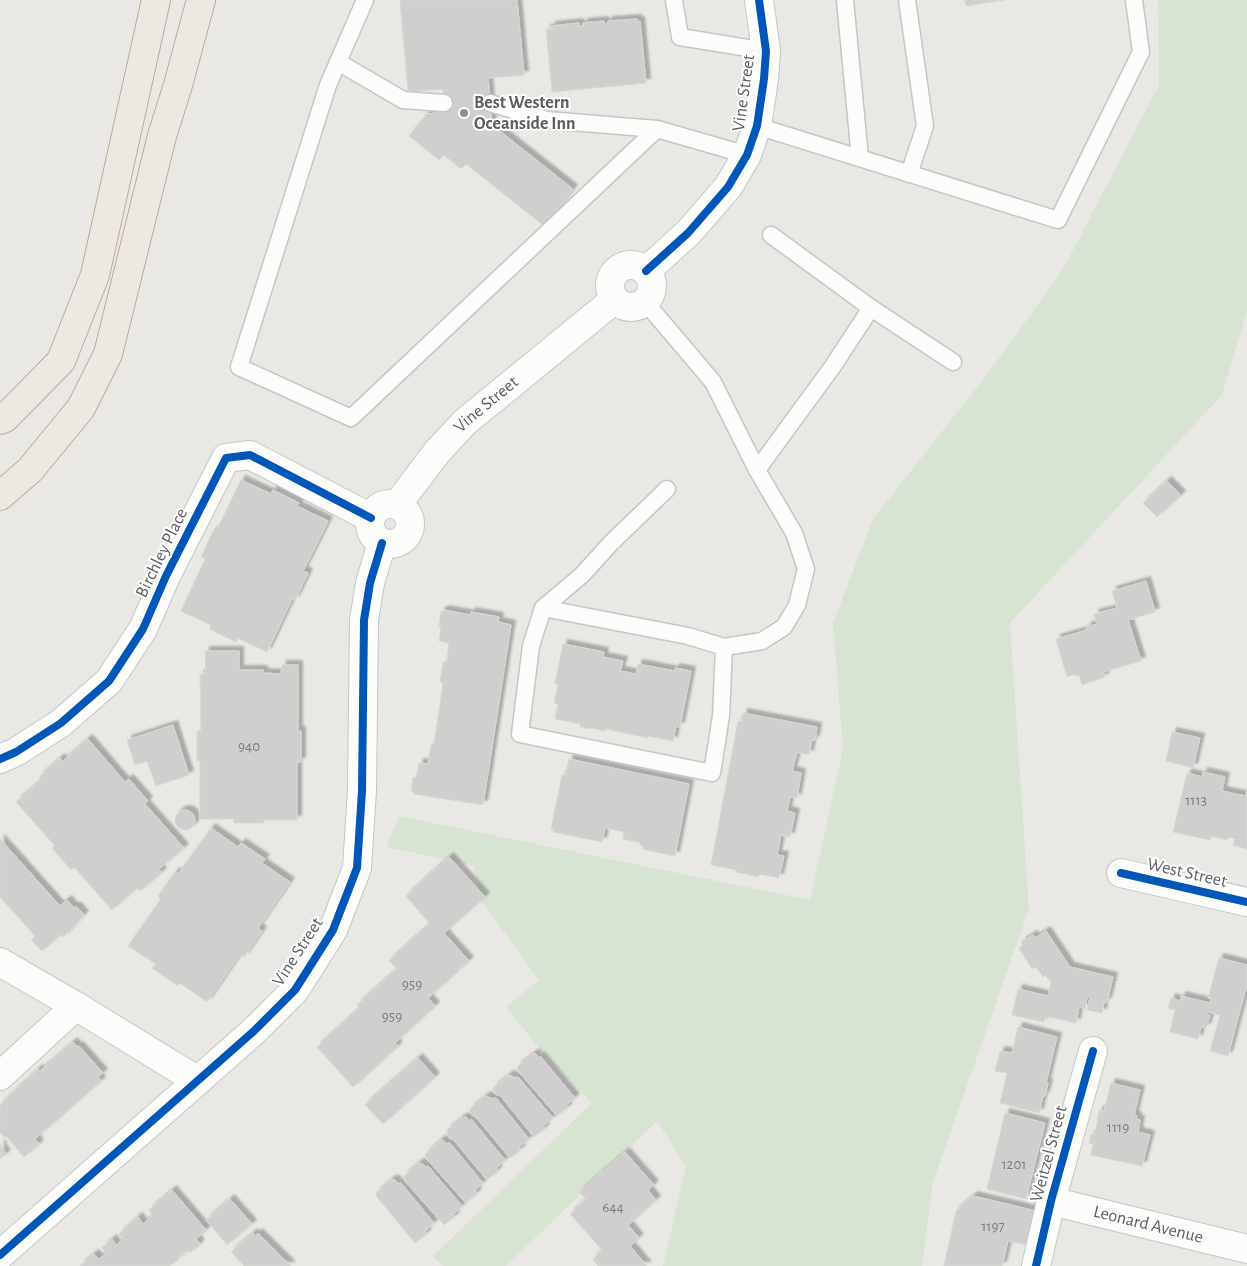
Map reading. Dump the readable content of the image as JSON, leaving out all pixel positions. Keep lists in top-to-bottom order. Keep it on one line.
{"streets":{"street":["Vine Street","Birchley Place","West Street","Weitzel Street","Leonard Avenue"]},"crossings":[["Vine Street","Birchley Place"],["Weitzel Street","Leonard Avenue"]],"places":["Best Western Oceanside Inn"],"house_numbers":["940","1113","959","959","1119","1201","644","1197"]}
